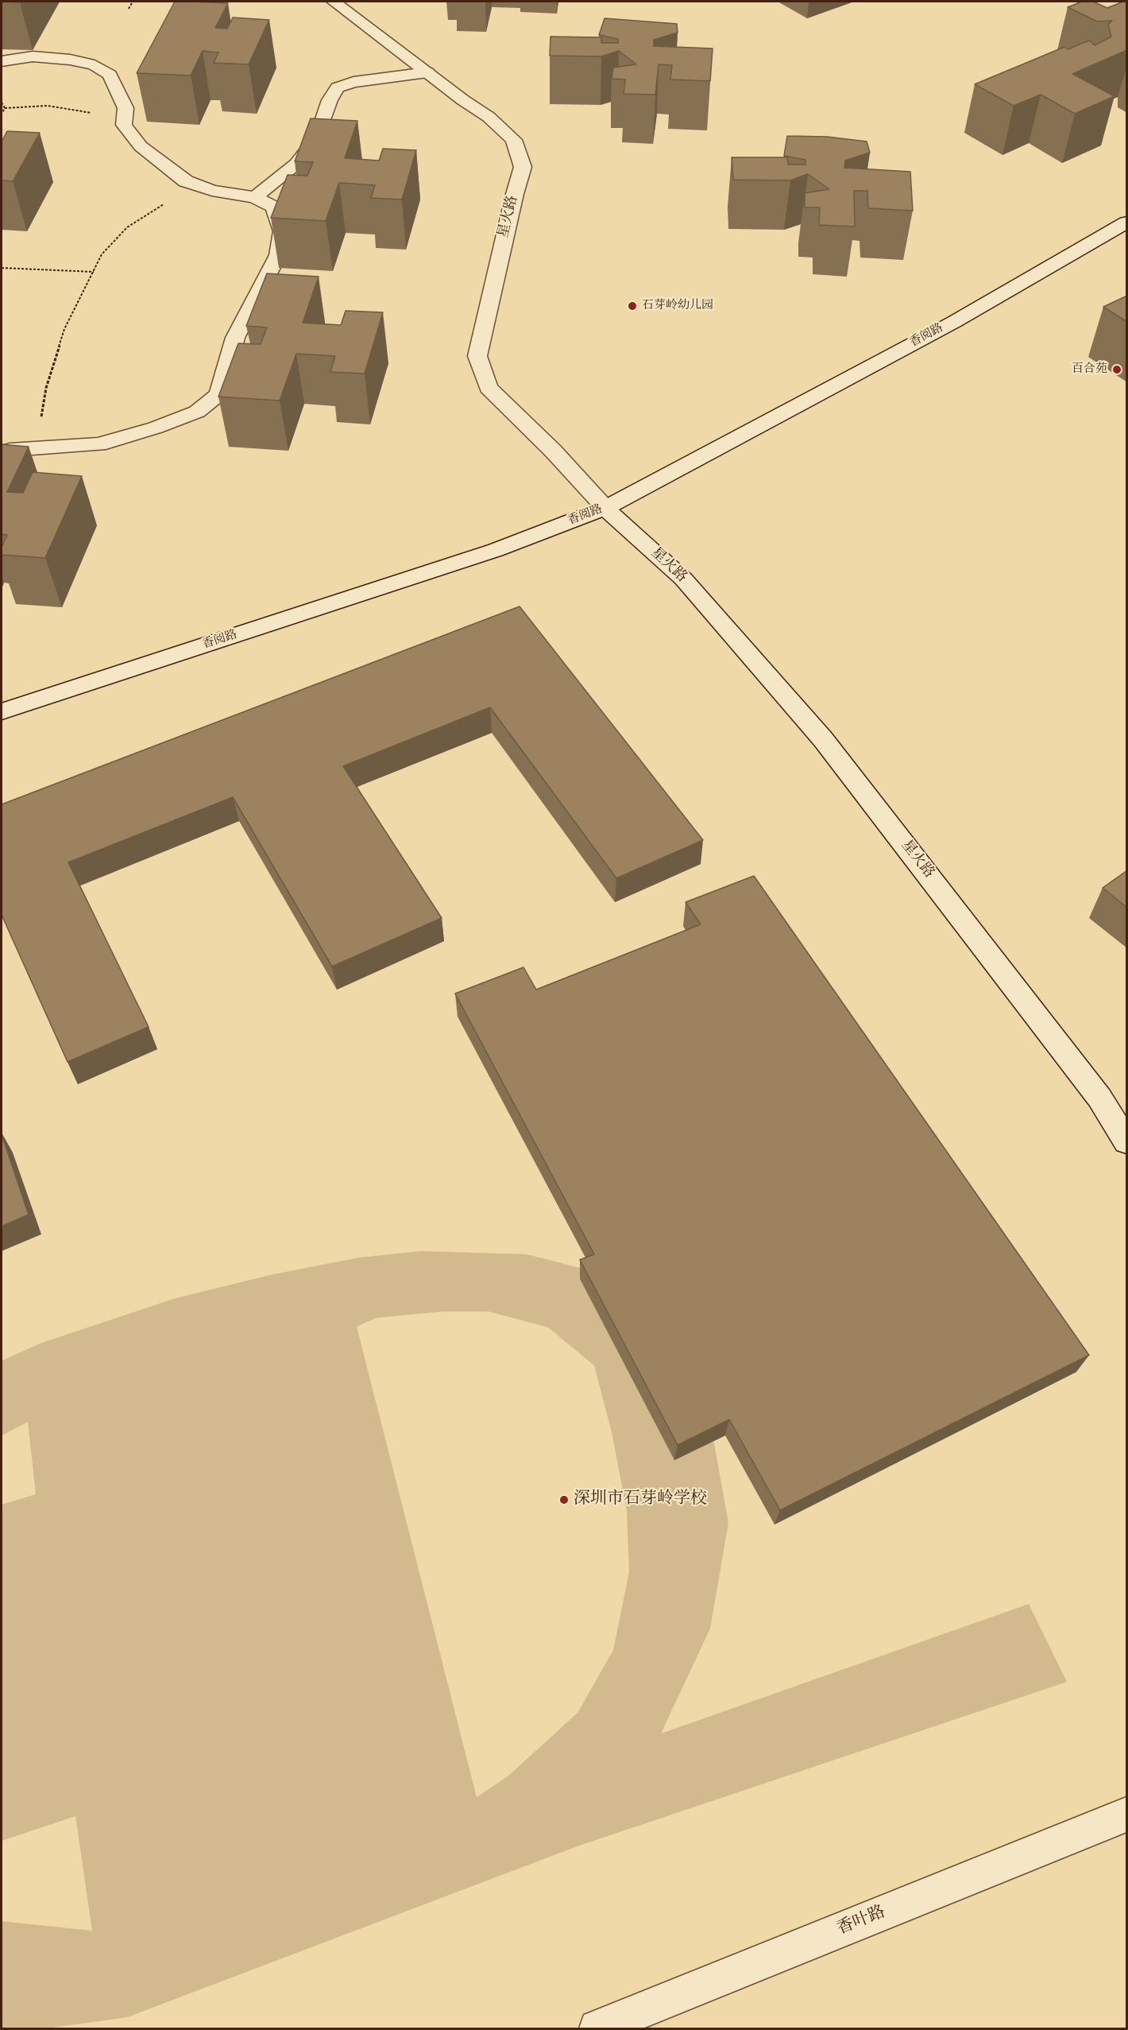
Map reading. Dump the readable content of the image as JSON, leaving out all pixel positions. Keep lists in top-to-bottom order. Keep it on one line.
{"streets":{"street":["星火路","香阅路","香叶路"]},"crossings":[["星火路","香阅路"]],"places":["石芽岭幼儿园","百合苑","深圳市石芽岭学校"]}
